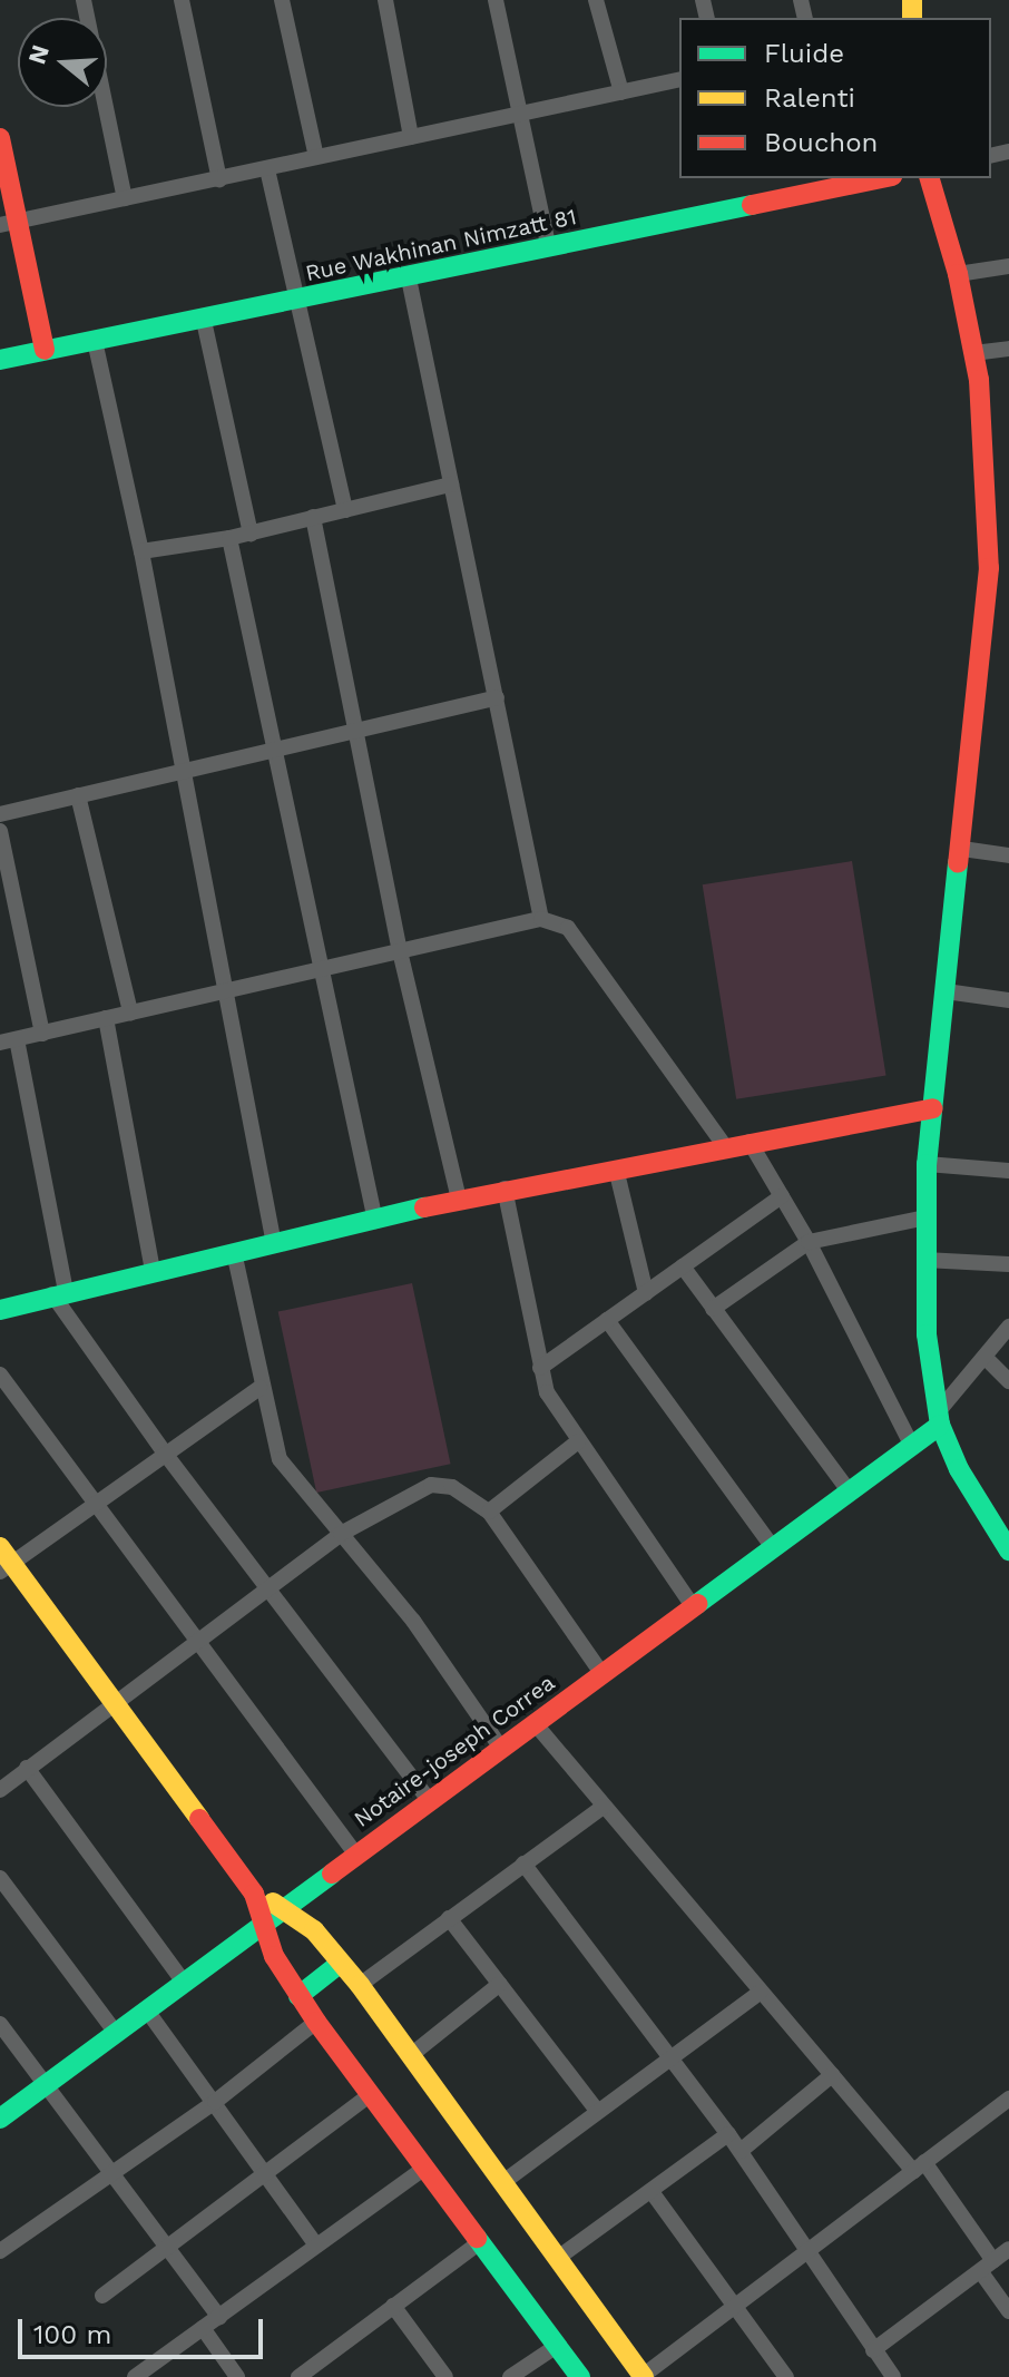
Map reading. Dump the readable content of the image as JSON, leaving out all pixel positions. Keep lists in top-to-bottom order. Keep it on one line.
{"streets":{"street":["Rue Wakhinan Nimzatt 81","Notaire-joseph Correa"]},"legend":["Fluide","Ralenti","Bouchon"],"scale_bar":"100 m","north":"left"}
